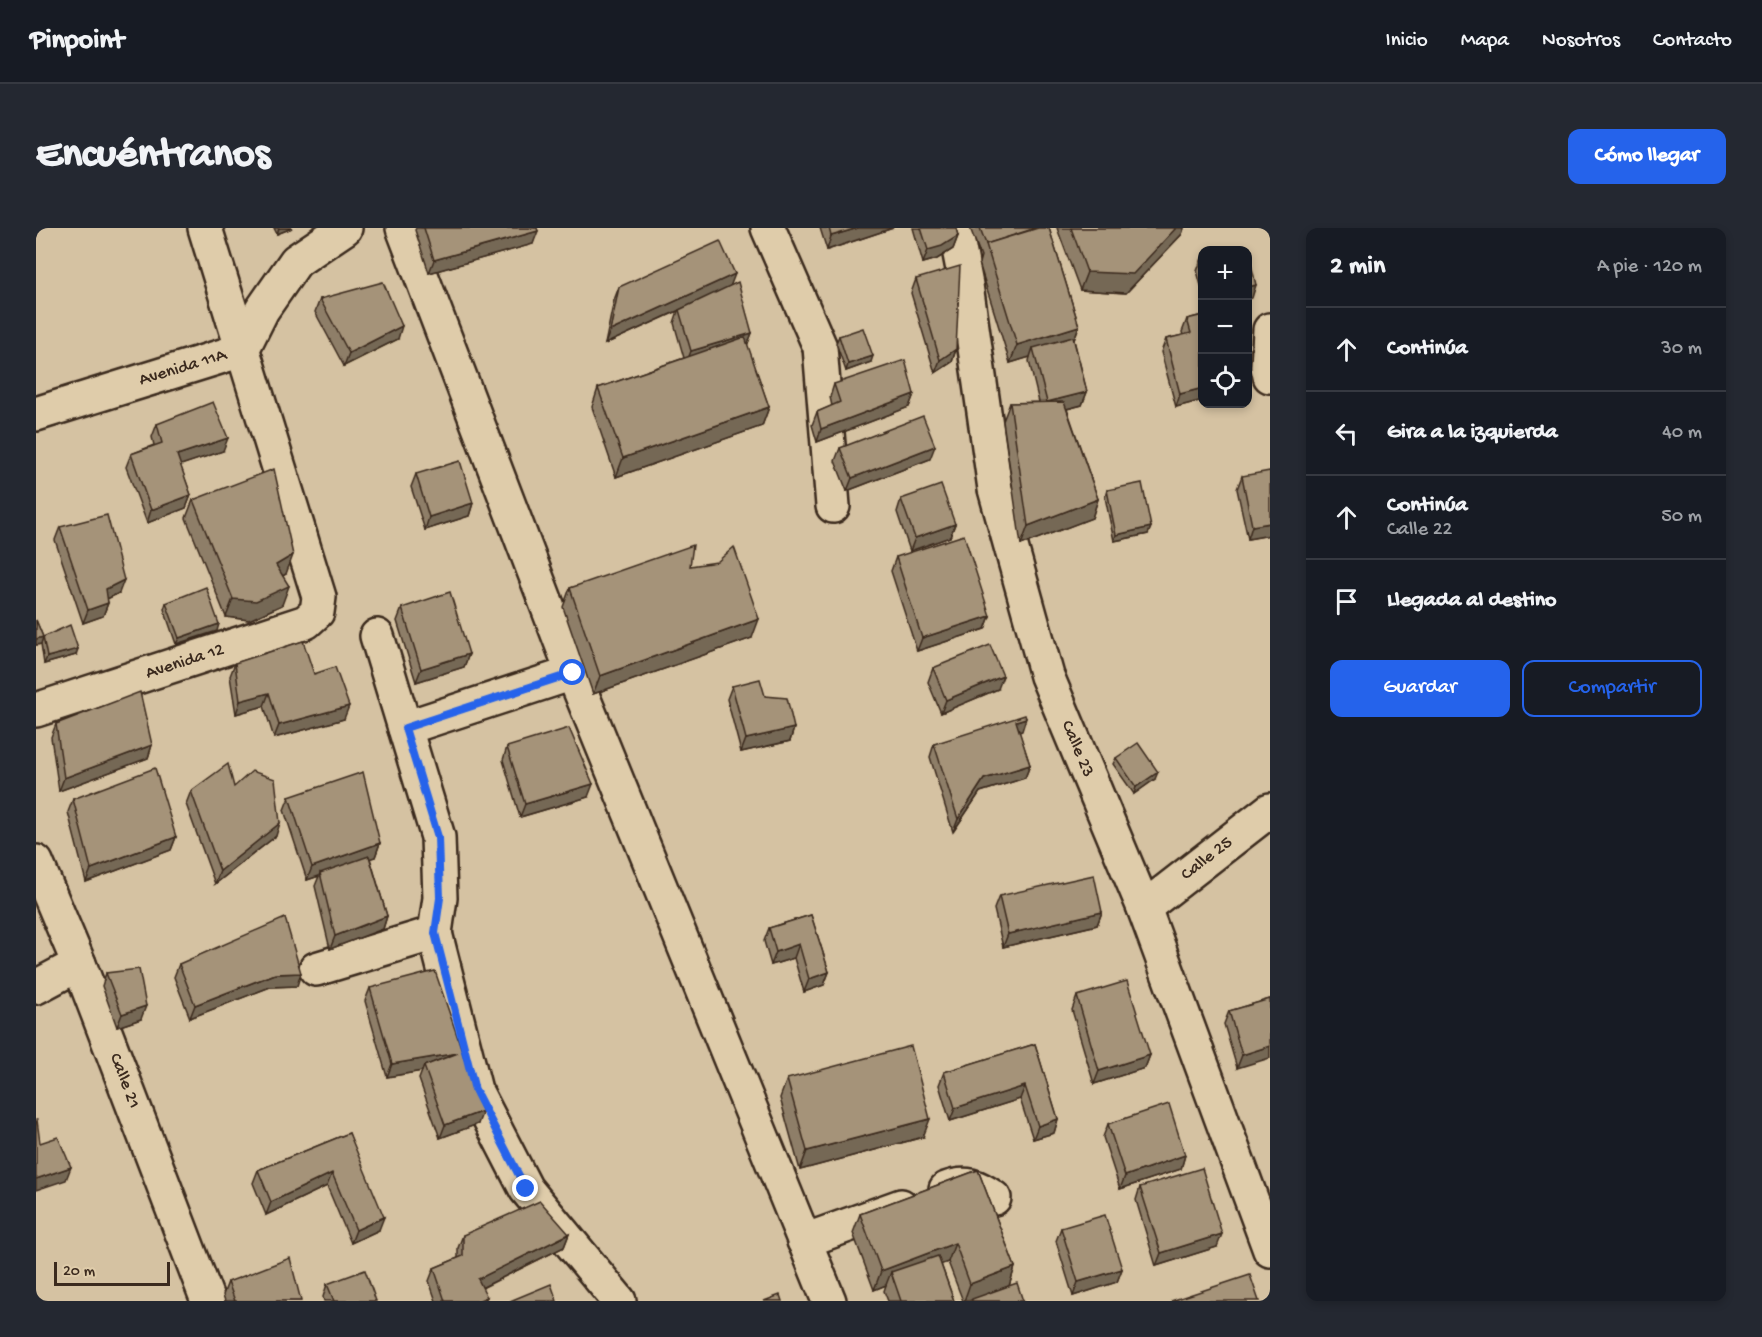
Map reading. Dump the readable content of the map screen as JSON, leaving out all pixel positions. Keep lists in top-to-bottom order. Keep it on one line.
{"streets":{"street":["Avenida 11A","Avenida 12","Calle 23","Calle 25","Calle 21"]},"crossings":[["Avenida 11A","Avenida 12"],["Calle 23","Calle 25"]],"scale_bar":"20 m","page":{"header":"Pinpoint","nav":["Inicio","Mapa","Nosotros","Contacto"],"buttons":["Cómo llegar",["Guardar","Compartir"]],"title":"Encuéntranos","heading":["2 min","A pie · 120 m"],"map_buttons":["+","−"],"list":[["Continúa","30 m"],["Gira a la izquierda","40 m"],["Continúa","Calle 22","50 m"],"Llegada al destino"],"scale":"20 m"}}
